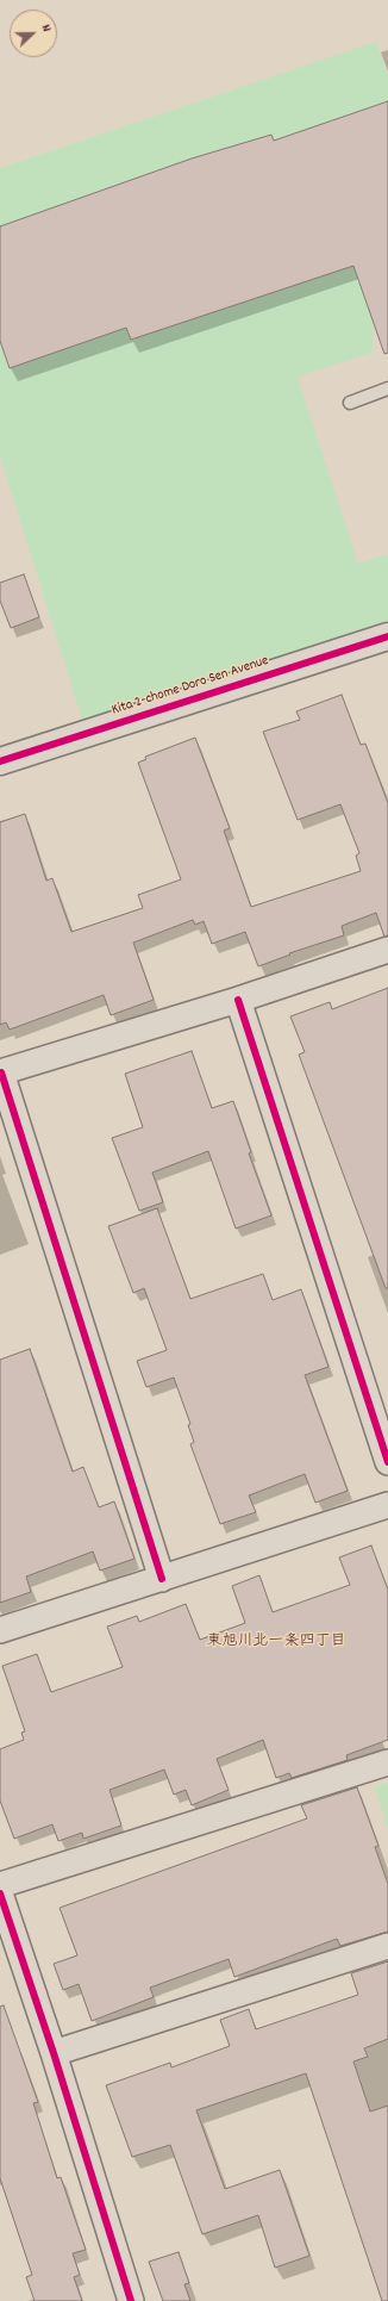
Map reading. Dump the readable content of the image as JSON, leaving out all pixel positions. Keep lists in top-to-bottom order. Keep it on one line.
{"streets":{"street":["Kita 2-chome Doro Sen Avenue"]},"districts":["東旭川北一条四丁目"],"north":"right"}
